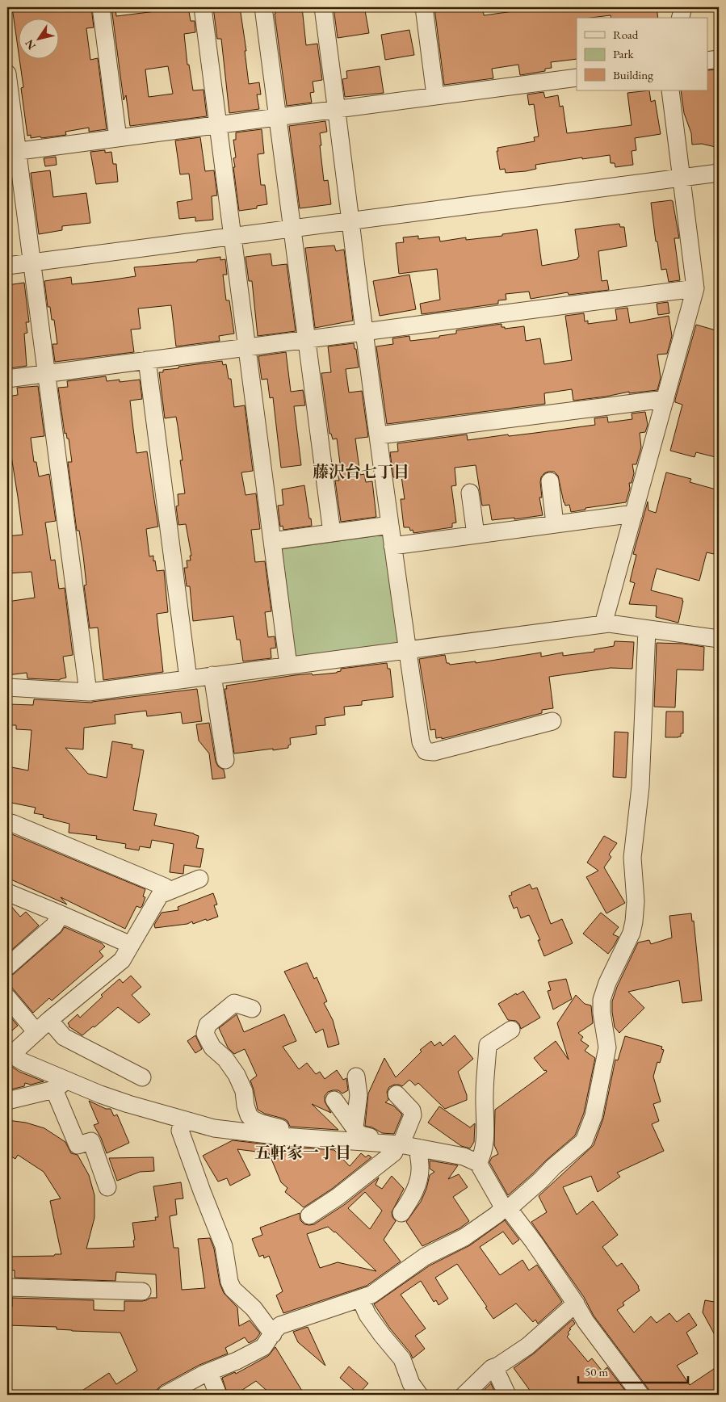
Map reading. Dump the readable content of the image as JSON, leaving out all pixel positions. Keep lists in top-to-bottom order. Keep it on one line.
{"districts":["藤沢台七丁目","五軒家一丁目"],"legend":["Road","Park","Building"],"scale_bar":"50 m","north":"bottom left"}
